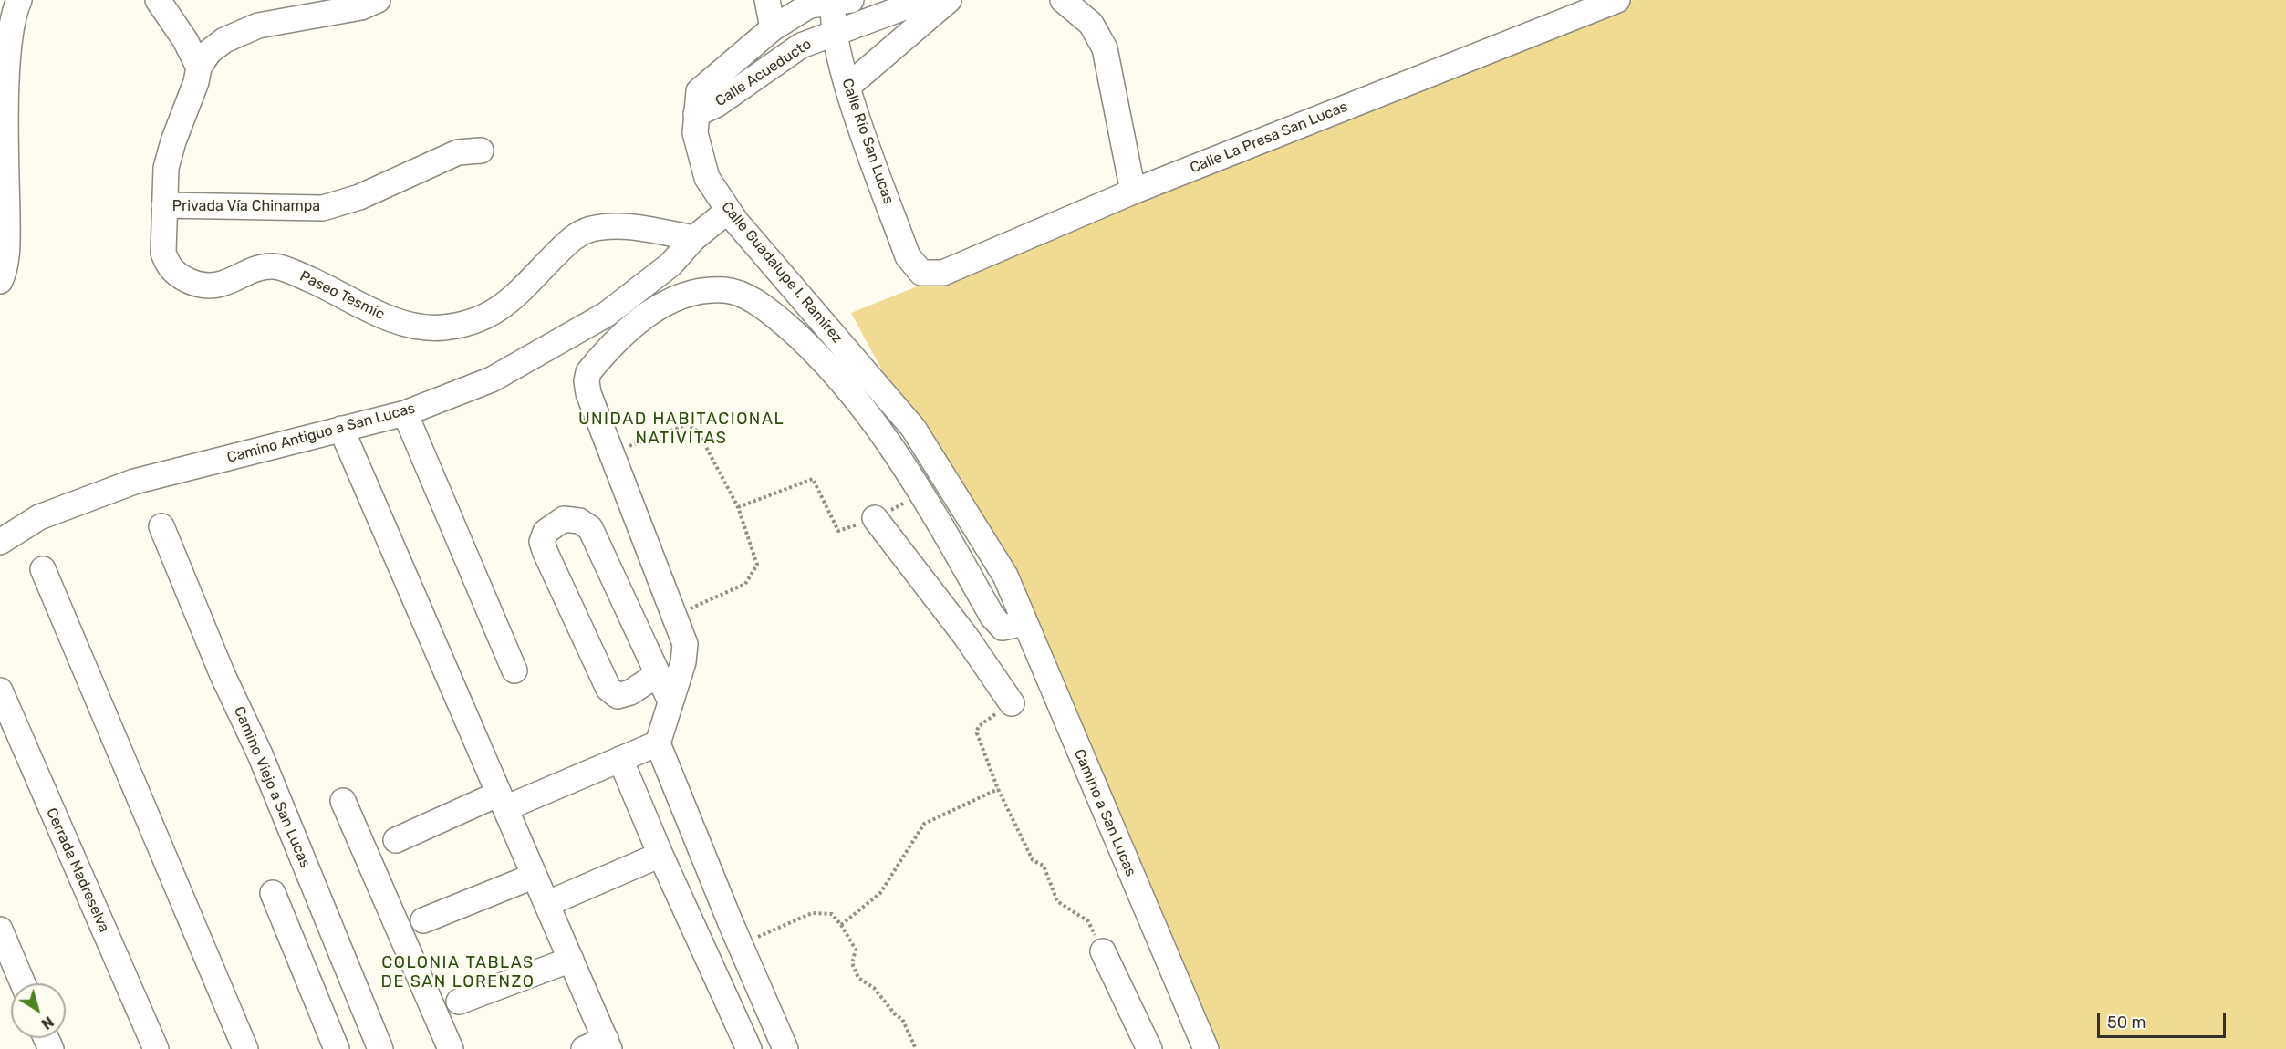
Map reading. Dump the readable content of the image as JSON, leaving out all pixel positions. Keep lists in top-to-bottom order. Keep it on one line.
{"streets":{"street":["Calle Acueducto","Calle La Presa San Lucas","Calle Río San Lucas","Privada Vía Chinampa","Calle Guadalupe I. Ramírez","Paseo Tesmic","Camino Antiguo a San Lucas","Camino Viejo a San Lucas","Camino a San Lucas","Cerrada Madreselva"]},"crossings":[["Calle Acueducto","Calle Río San Lucas"],["Calle Acueducto","Calle Guadalupe I. Ramírez"],["Calle La Presa San Lucas","Calle Río San Lucas"],["Calle Río San Lucas","Calle Guadalupe I. Ramírez"],["Privada Vía Chinampa","Paseo Tesmic"],["Calle Guadalupe I. Ramírez","Camino Antiguo a San Lucas"],["Calle Guadalupe I. Ramírez","Camino a San Lucas"],["Paseo Tesmic","Camino Antiguo a San Lucas"]],"districts":["UNIDAD HABITACIONAL NATIVITAS","COLONIA TABLAS DE SAN LORENZO"],"scale_bar":"50 m","north":"bottom right"}
